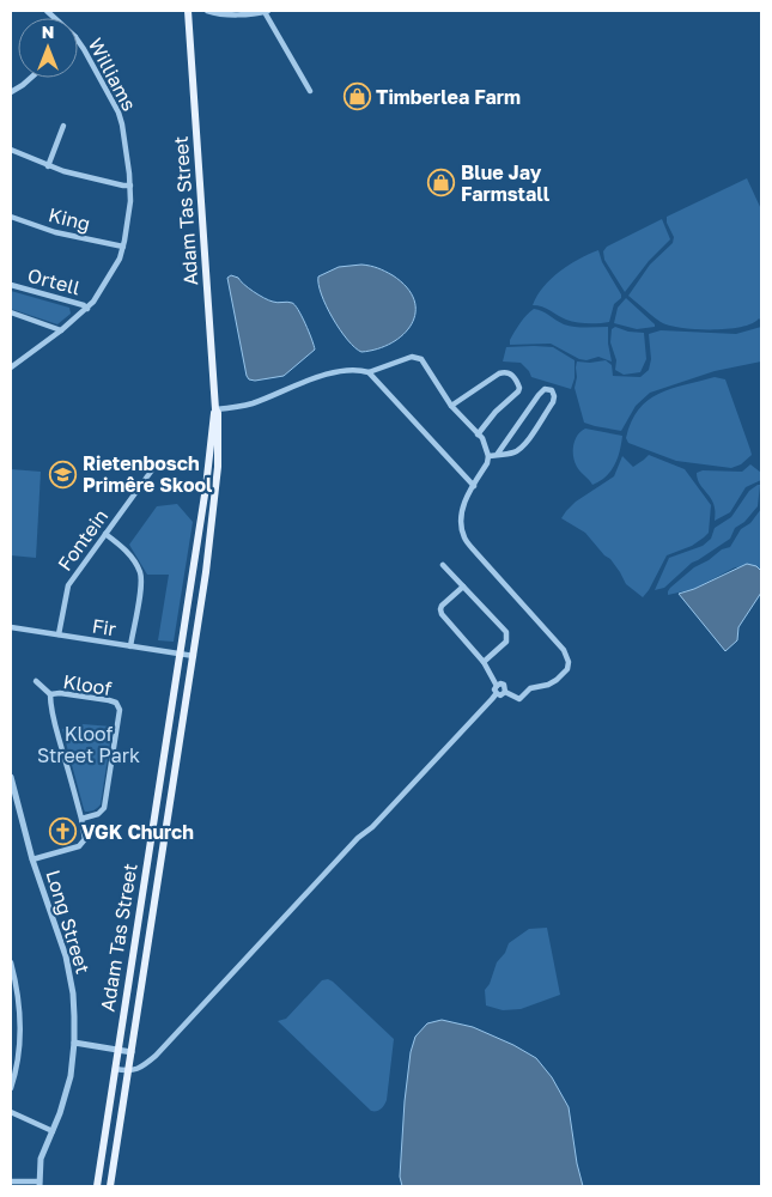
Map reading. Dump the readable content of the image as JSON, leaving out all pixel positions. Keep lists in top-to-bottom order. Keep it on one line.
{"streets":{"main road":["Adam Tas Street"],"street":["Williams","King","Ortell","Fontein","Fir","Kloof","Long Street"]},"crossings":[["Williams","King"],["Williams","Ortell"],["Adam Tas Street","Fir"],["Fontein","Fir"],["Kloof","Long Street"]],"parks":["Kloof Street Park"],"places":{"shop":["Timberlea Farm","Blue Jay Farmstall"],"school or university":["Rietenbosch Primêre Skool"],"church":["VGK Church"]},"north":"top"}
